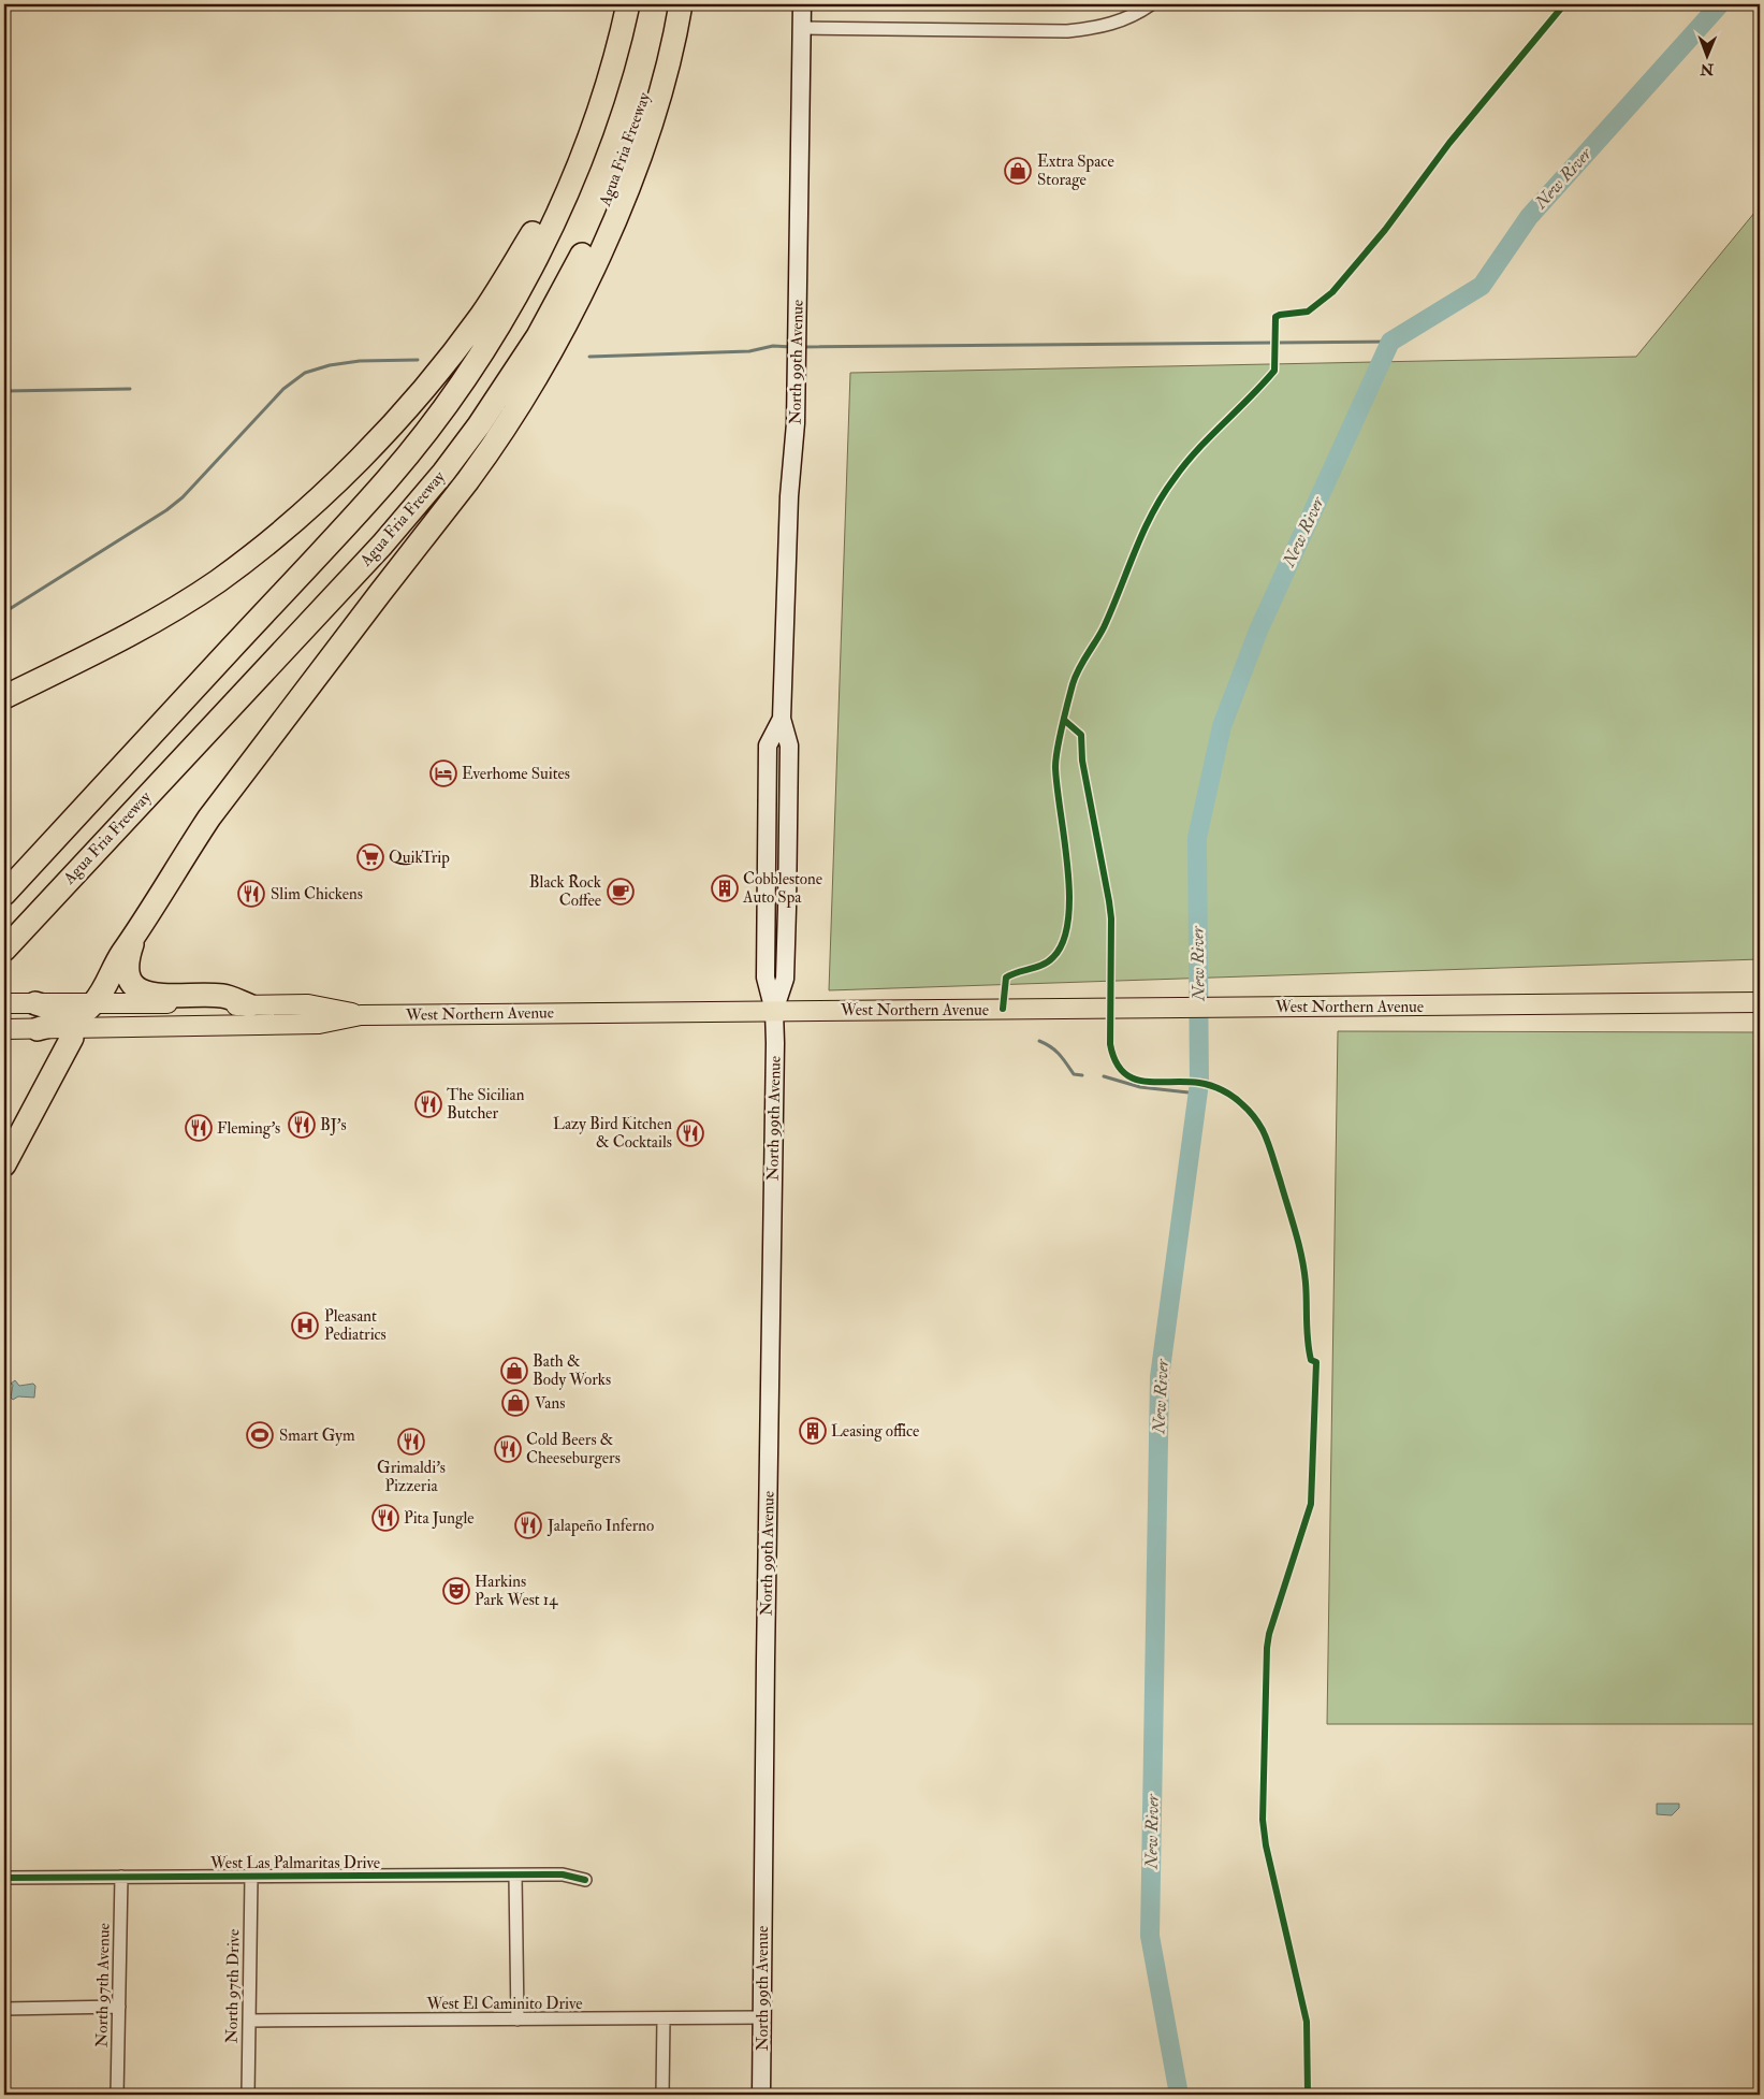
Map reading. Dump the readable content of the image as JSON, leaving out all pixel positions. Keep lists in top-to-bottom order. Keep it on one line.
{"streets":{"highway":["Agua Fria Freeway"],"main road":["North 99th Avenue","West Northern Avenue"],"street":["West Las Palmaritas Drive","North 97th Avenue","North 97th Drive","West El Caminito Drive"]},"crossings":[["North 99th Avenue","West Northern Avenue"],["North 99th Avenue","West El Caminito Drive"],["West Las Palmaritas Drive","North 97th Avenue"],["West Las Palmaritas Drive","North 97th Drive"],["North 97th Drive","West El Caminito Drive"]],"water":["New River"],"places":{"shop":["Extra Space Storage","Bath & Body Works","Vans"],"hotel":["Everhome Suites"],"supermarket":["QuikTrip"],"building":["Cobblestone Auto Spa","Leasing office"],"cafe":["Black Rock Coffee"],"restaurant":["Slim Chickens","The Sicilian Butcher","BJ's","Fleming's","Lazy Bird Kitchen & Cocktails","Grimaldi's Pizzeria","Cold Beers & Cheeseburgers","Pita Jungle","Jalapeño Inferno"],"hospital":["Pleasant Pediatrics"],"sports":["Smart Gym"],"theatre":["Harkins Park West 14"]},"north":"bottom"}
